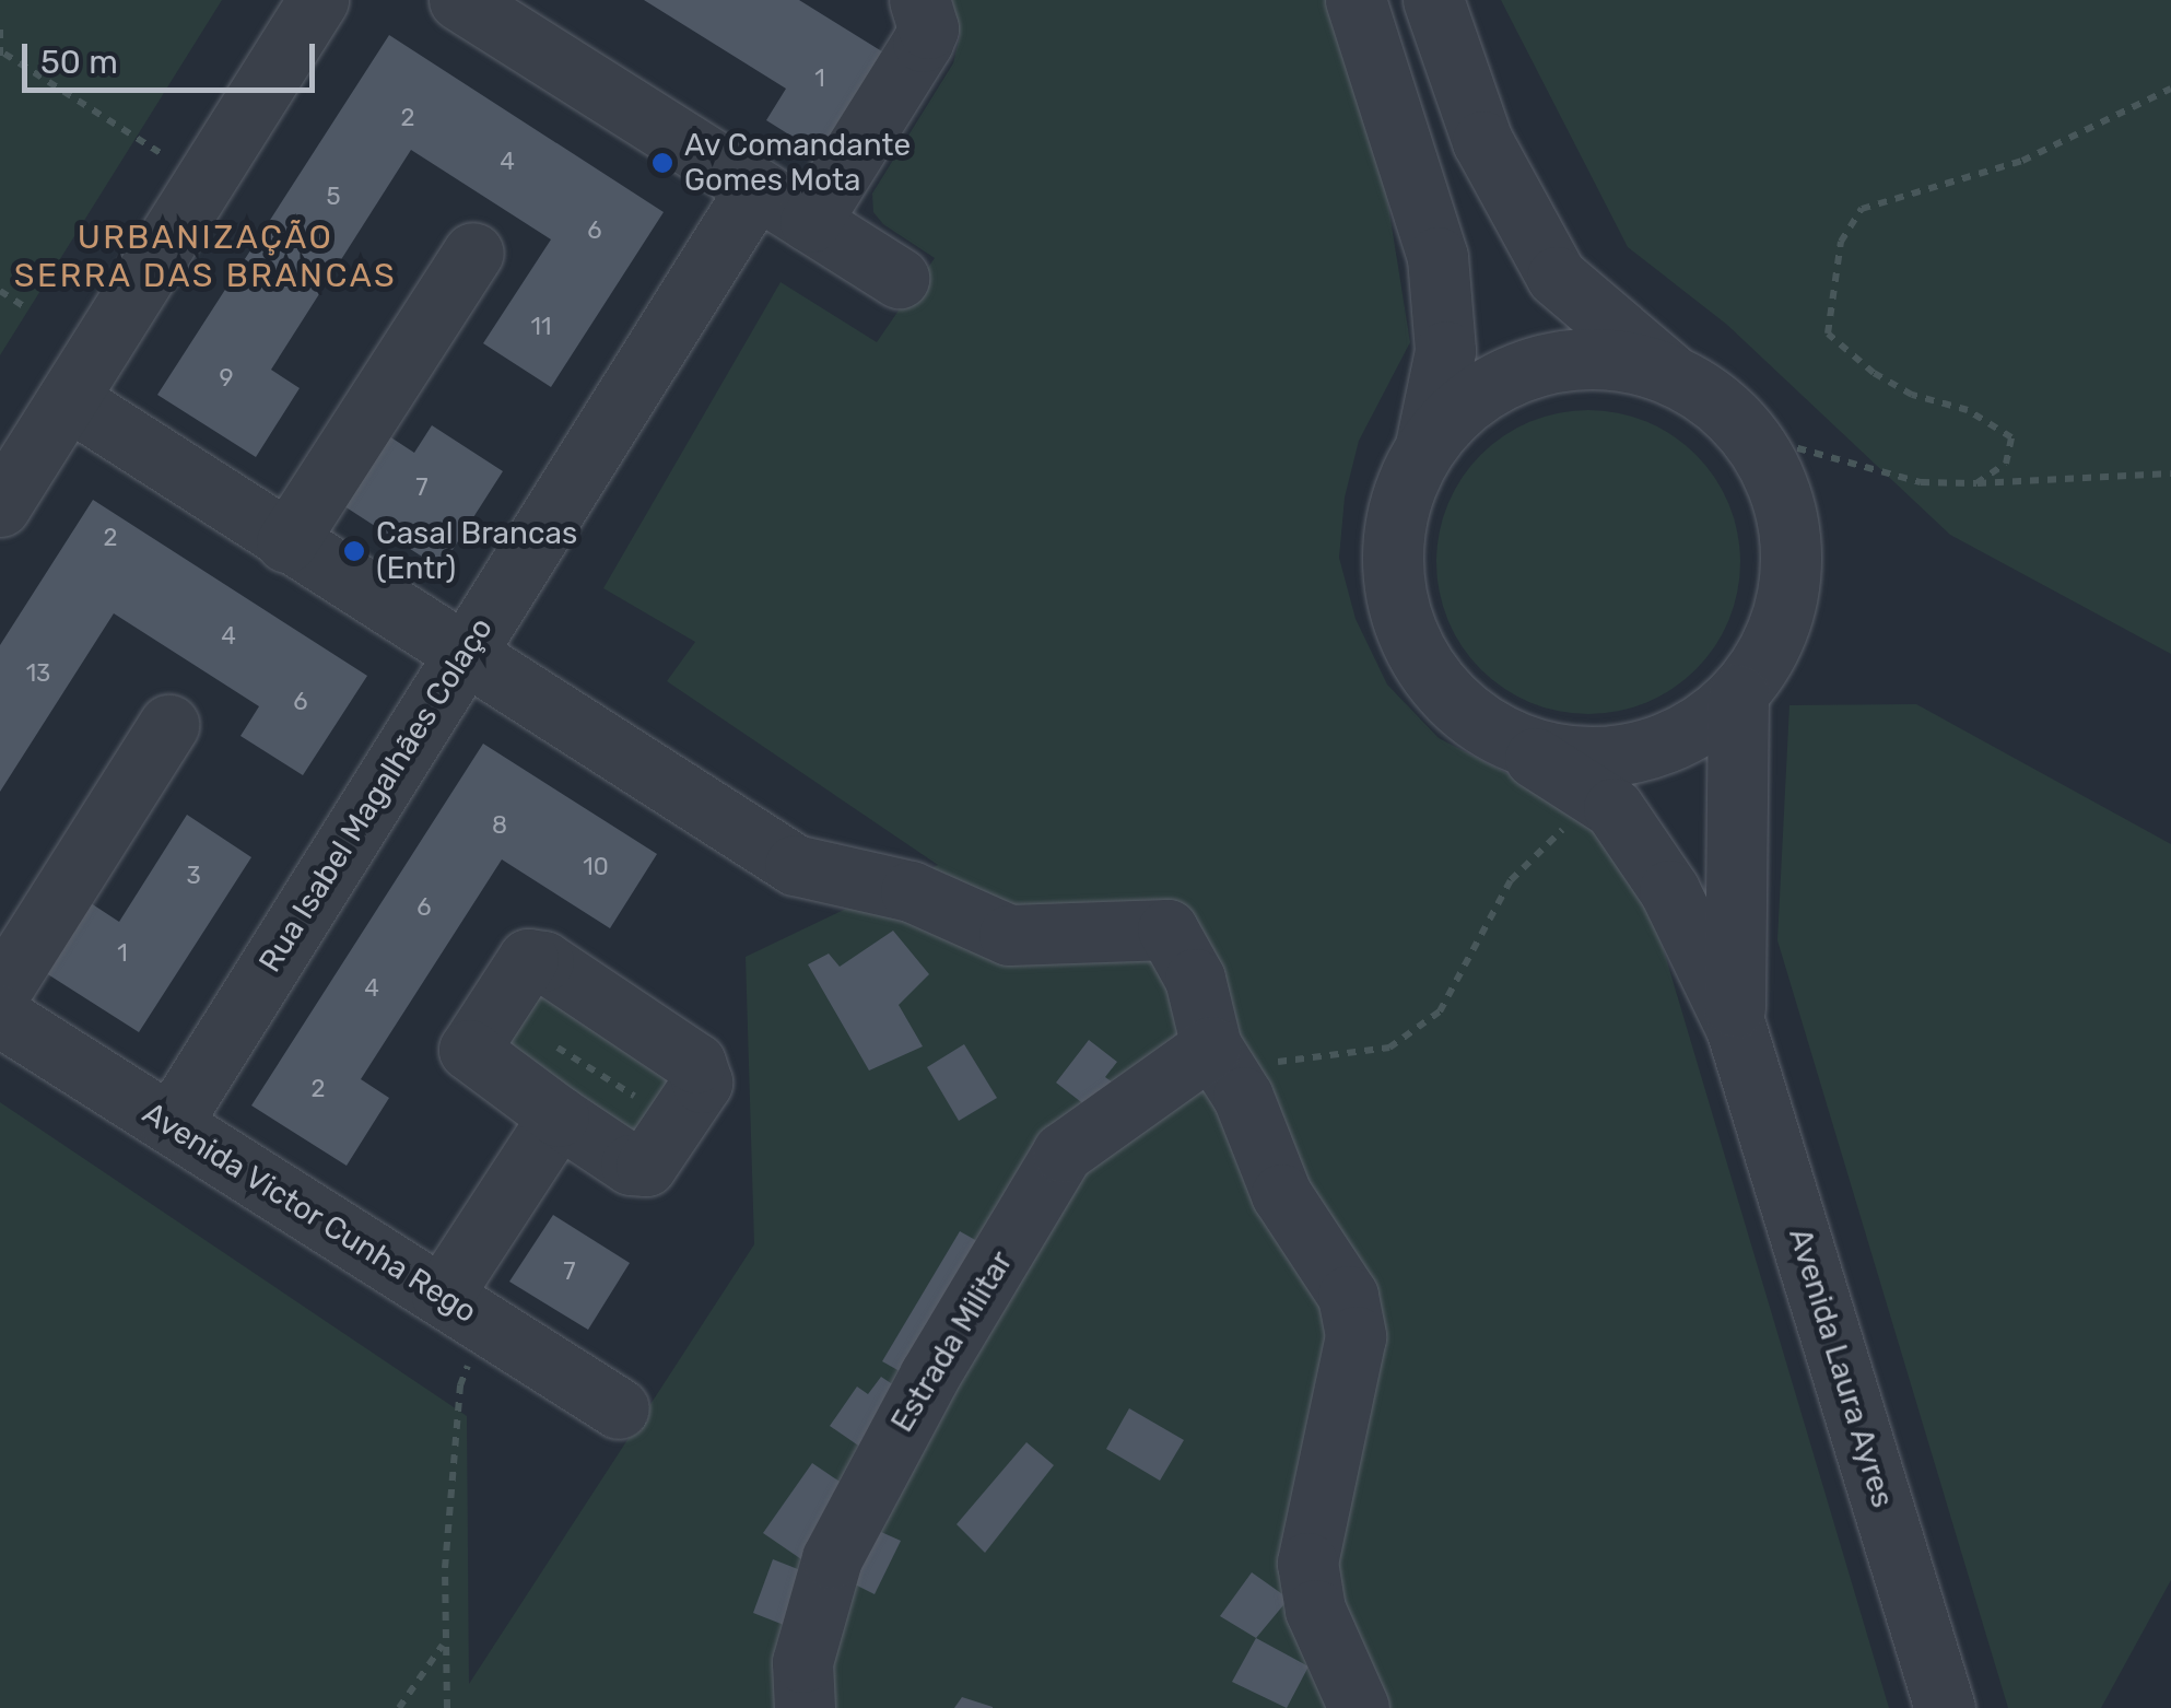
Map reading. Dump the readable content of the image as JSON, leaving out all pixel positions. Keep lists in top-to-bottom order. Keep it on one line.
{"streets":{"street":["Rua Isabel Magalhães Colaço","Avenida Victor Cunha Rego","Estrada Militar","Avenida Laura Ayres"]},"crossings":[["Rua Isabel Magalhães Colaço","Avenida Victor Cunha Rego"]],"districts":["URBANIZAÇÃO SERRA DAS BRANCAS"],"places":["Av Comandante Gomes Mota","Casal Brancas (Entr)"],"house_numbers":["1","2","4","5","6","11","9","7","2","4","13","6","8","10","3","6","1","4","2","7"],"scale_bar":"50 m"}
